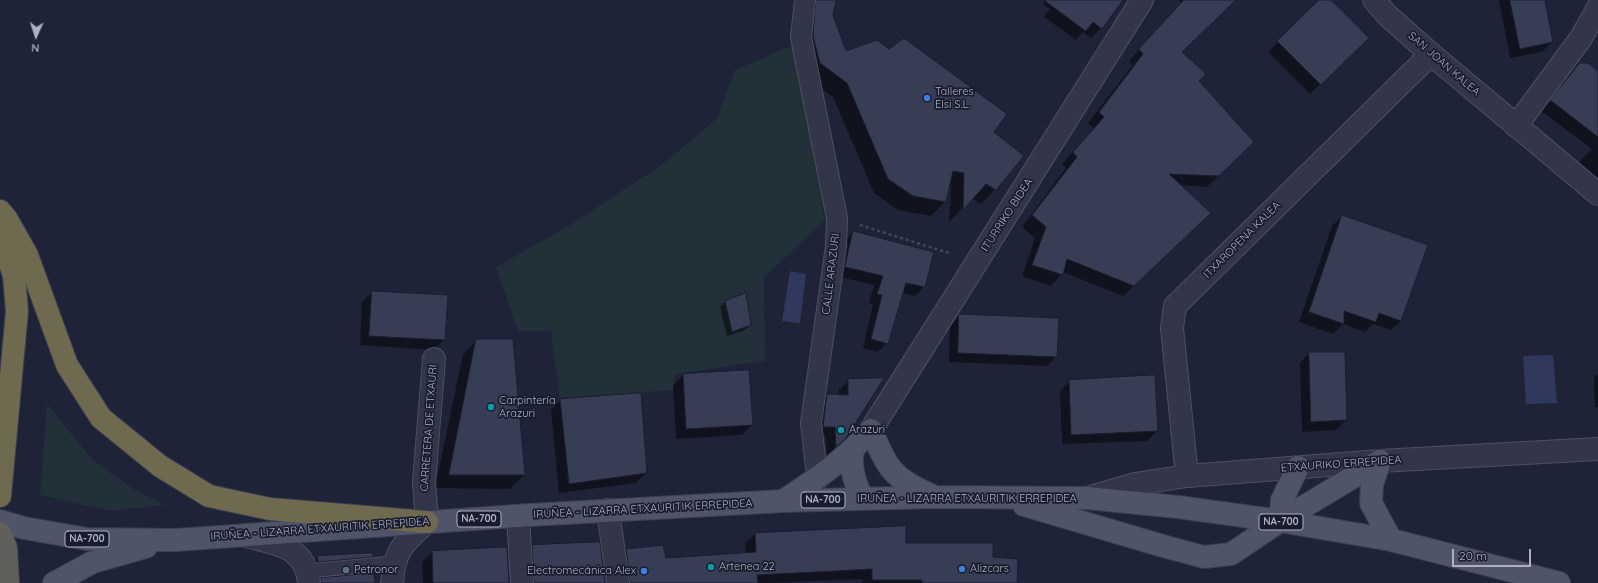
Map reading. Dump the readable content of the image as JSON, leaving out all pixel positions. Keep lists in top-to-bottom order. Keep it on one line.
{"streets":{"main road":["IRUÑEA - LIZARRA ETXAURITIK ERREPIDEA","NA-700"],"street":["SAN JOAN KALEA","ITURRIKO BIDEA","ITXAROPENA KALEA","CALLE ARAZURI","CARRETERA DE ETXAURI","ETXAURIKO ERREPIDEA"]},"crossings":[["SAN JOAN KALEA","ITXAROPENA KALEA"],["ITXAROPENA KALEA","ETXAURIKO ERREPIDEA"],["CARRETERA DE ETXAURI","IRUÑEA - LIZARRA ETXAURITIK ERREPIDEA"],["ETXAURIKO ERREPIDEA","IRUÑEA - LIZARRA ETXAURITIK ERREPIDEA"]],"places":["Talleres Elsi S.L.","Carpintería Arazuri","Arazuri","Artenea 22","Alizcars","Petronor","Electromecánica Alex"],"scale_bar":"20 m","north":"bottom"}
